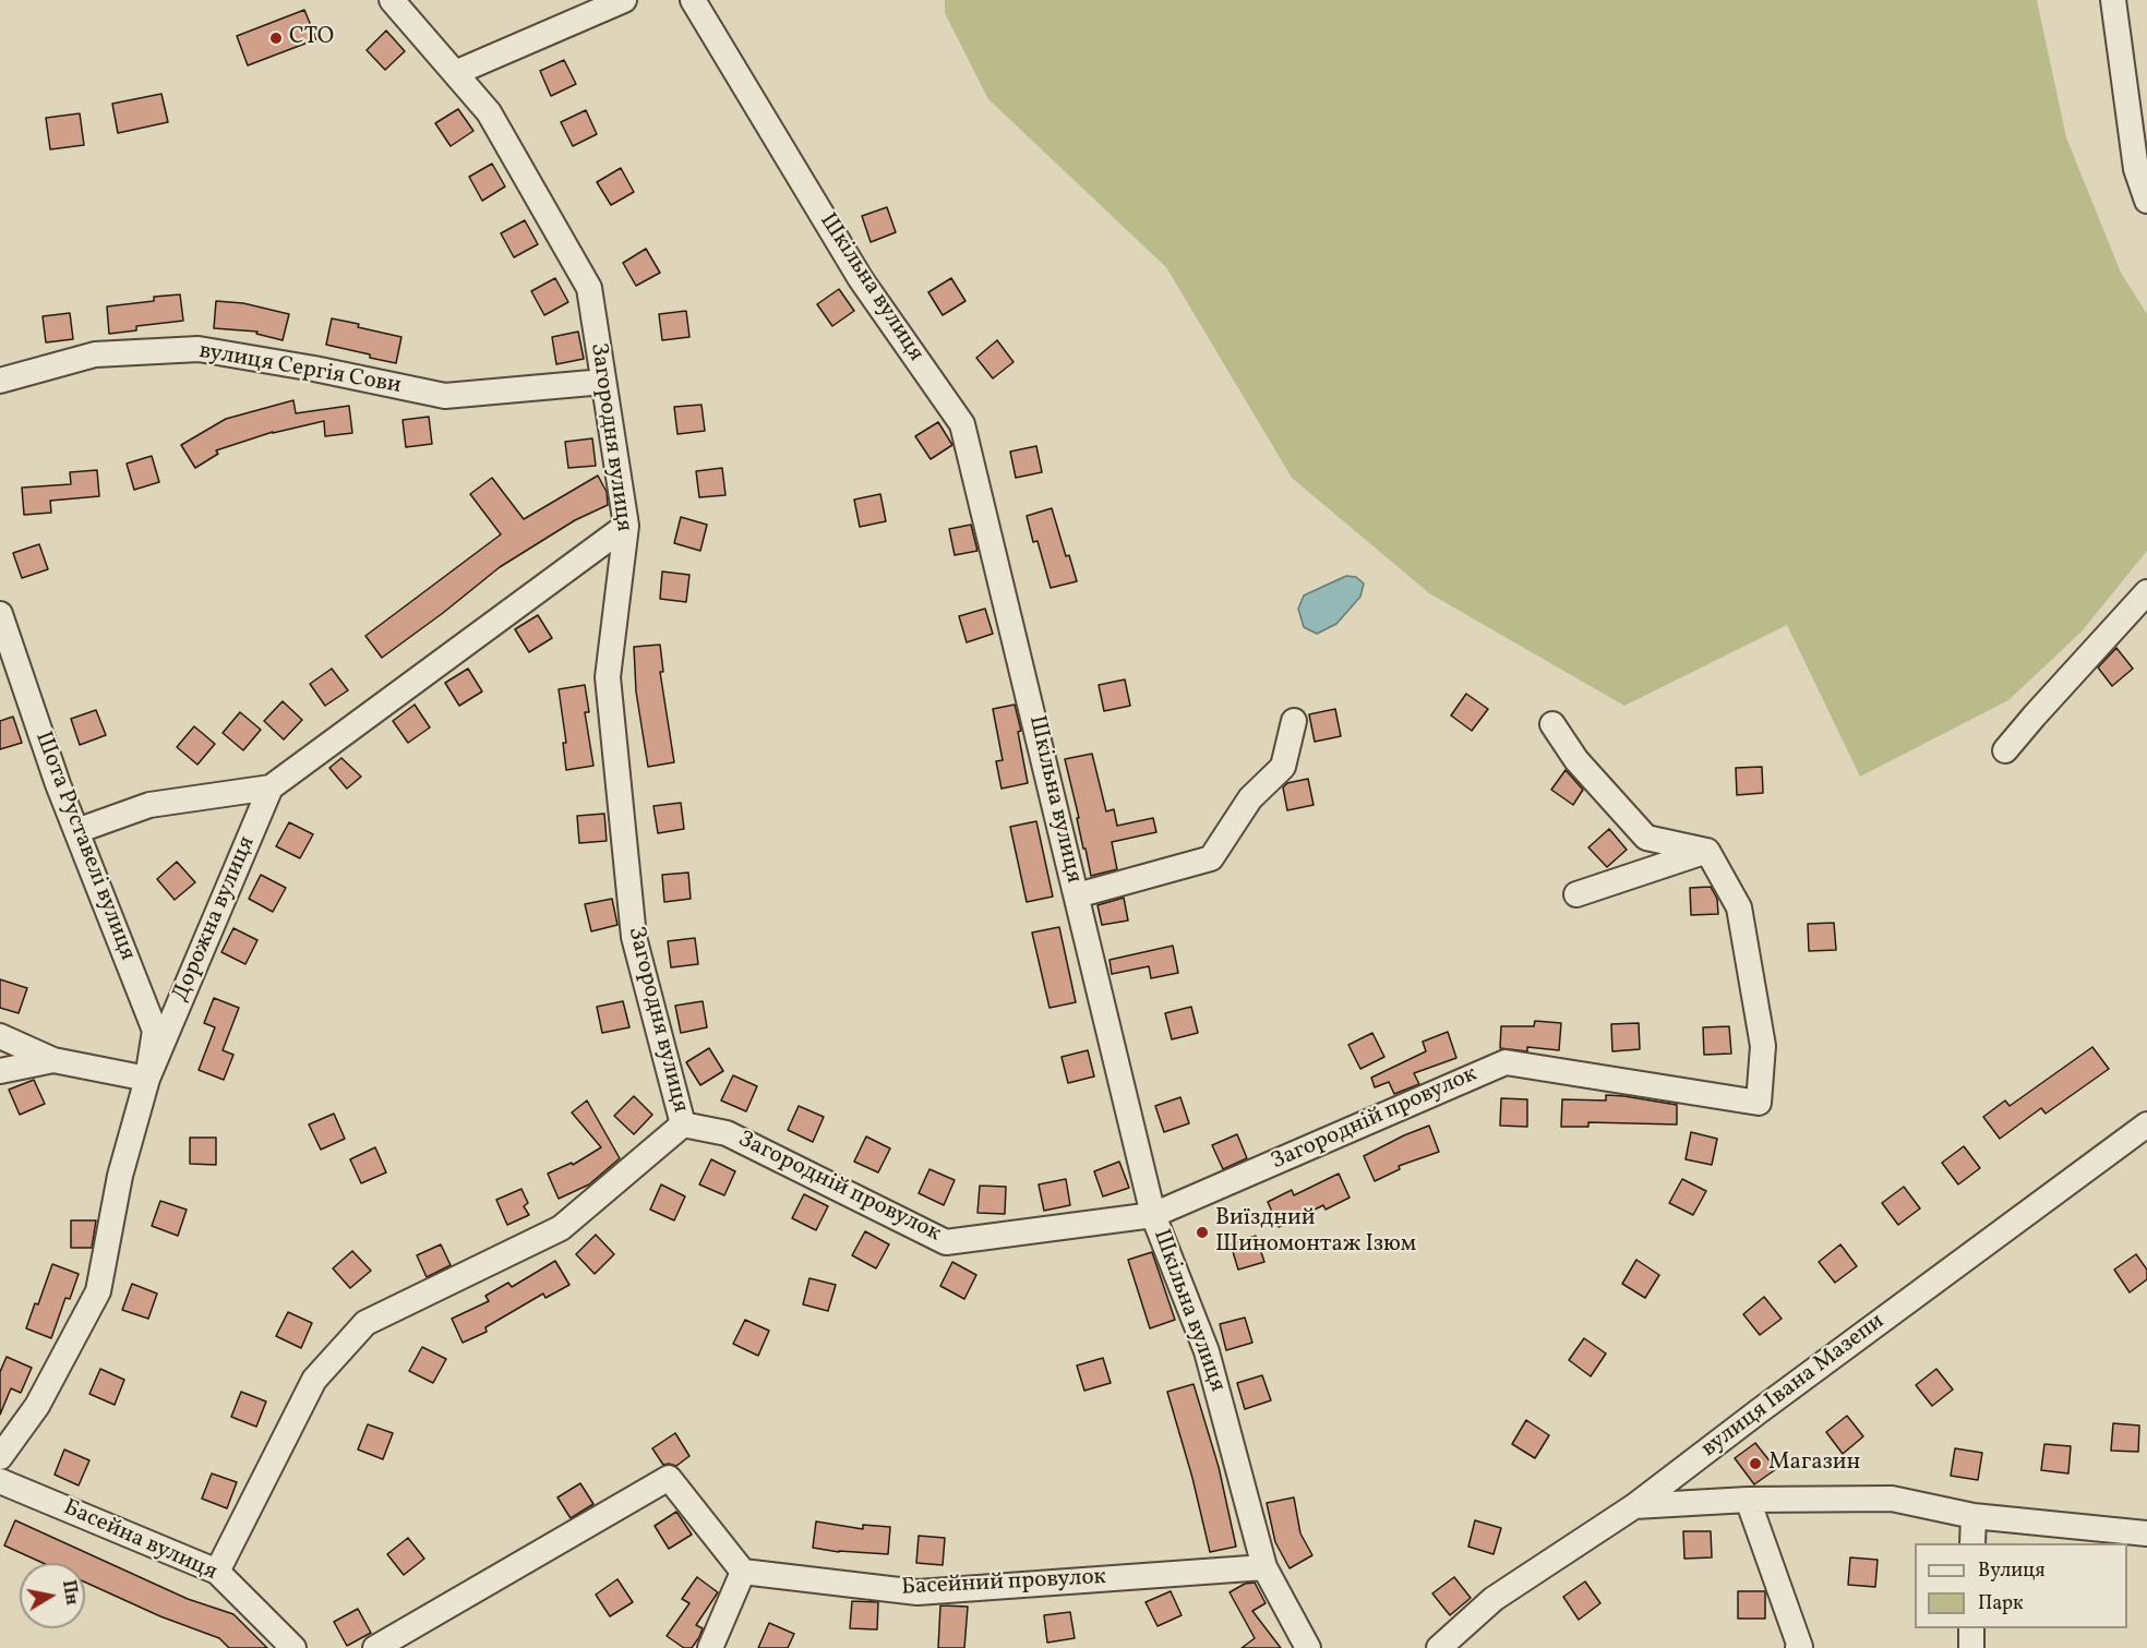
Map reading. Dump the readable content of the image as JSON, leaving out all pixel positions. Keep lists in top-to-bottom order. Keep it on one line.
{"streets":{"street":["Шкільна вулиця","вулиця Сергія Сови","Загородня вулиця","Шота Руставелі вулиця","Дорожна вулиця","Загородній провулок","вулиця Івана Мазепи","Басейна вулиця","Басейний провулок"]},"crossings":[["Шкільна вулиця","Загородній провулок"],["Шкільна вулиця","Басейний провулок"],["вулиця Сергія Сови","Загородня вулиця"],["Загородня вулиця","Загородній провулок"],["Шота Руставелі вулиця","Дорожна вулиця"]],"places":["СТО","Виїздний Шиномонтаж Ізюм","Магазин"],"legend":["Вулиця","Парк"],"north":"right"}
